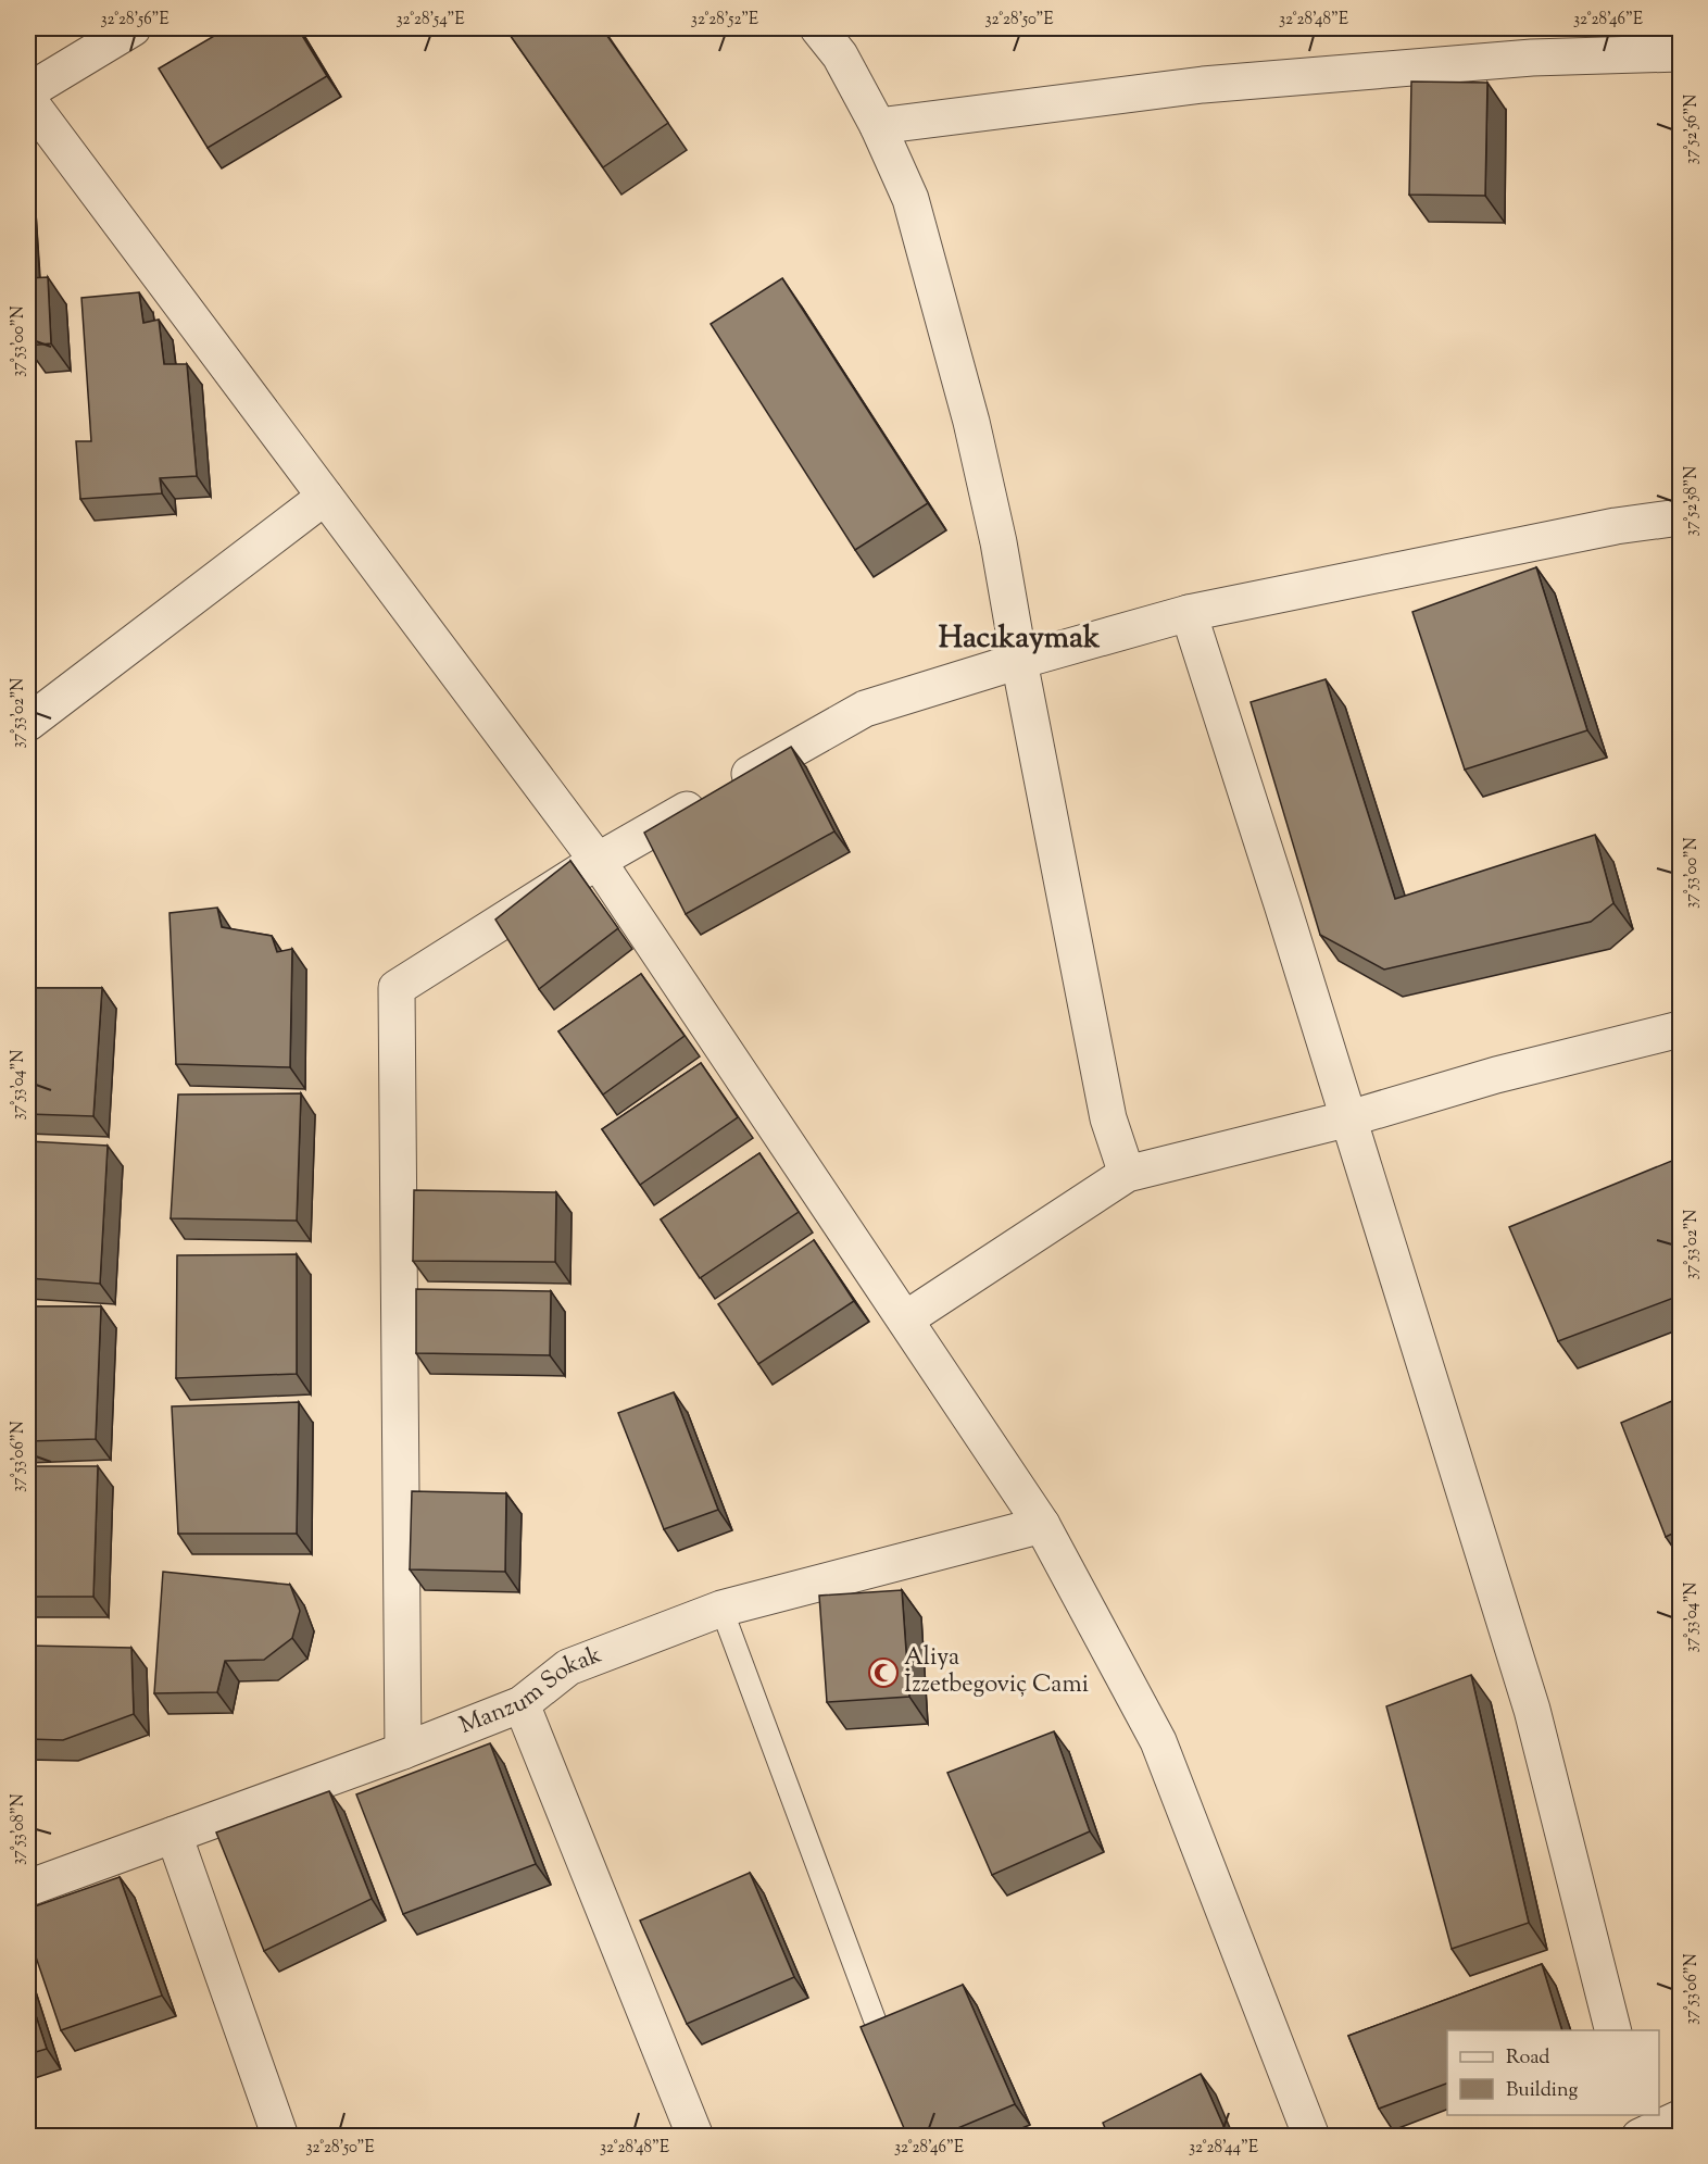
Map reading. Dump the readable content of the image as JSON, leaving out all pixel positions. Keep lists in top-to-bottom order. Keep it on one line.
{"streets":{"street":["Manzum Sokak"]},"districts":["Hacıkaymak"],"places":{"mosque":["Aliya İzzetbegoviç Cami"]},"legend":["Road","Building"],"coordinates":["32°28'56\"E","32°28'54\"E","32°28'52\"E","32°28'50\"E","32°28'48\"E","32°28'46\"E","37°52'56\"N","37°53'00\"N","37°52'58\"N","37°53'02\"N","37°53'04\"N","37°53'06\"N","37°53'08\"N","32°28'44\"E"]}
